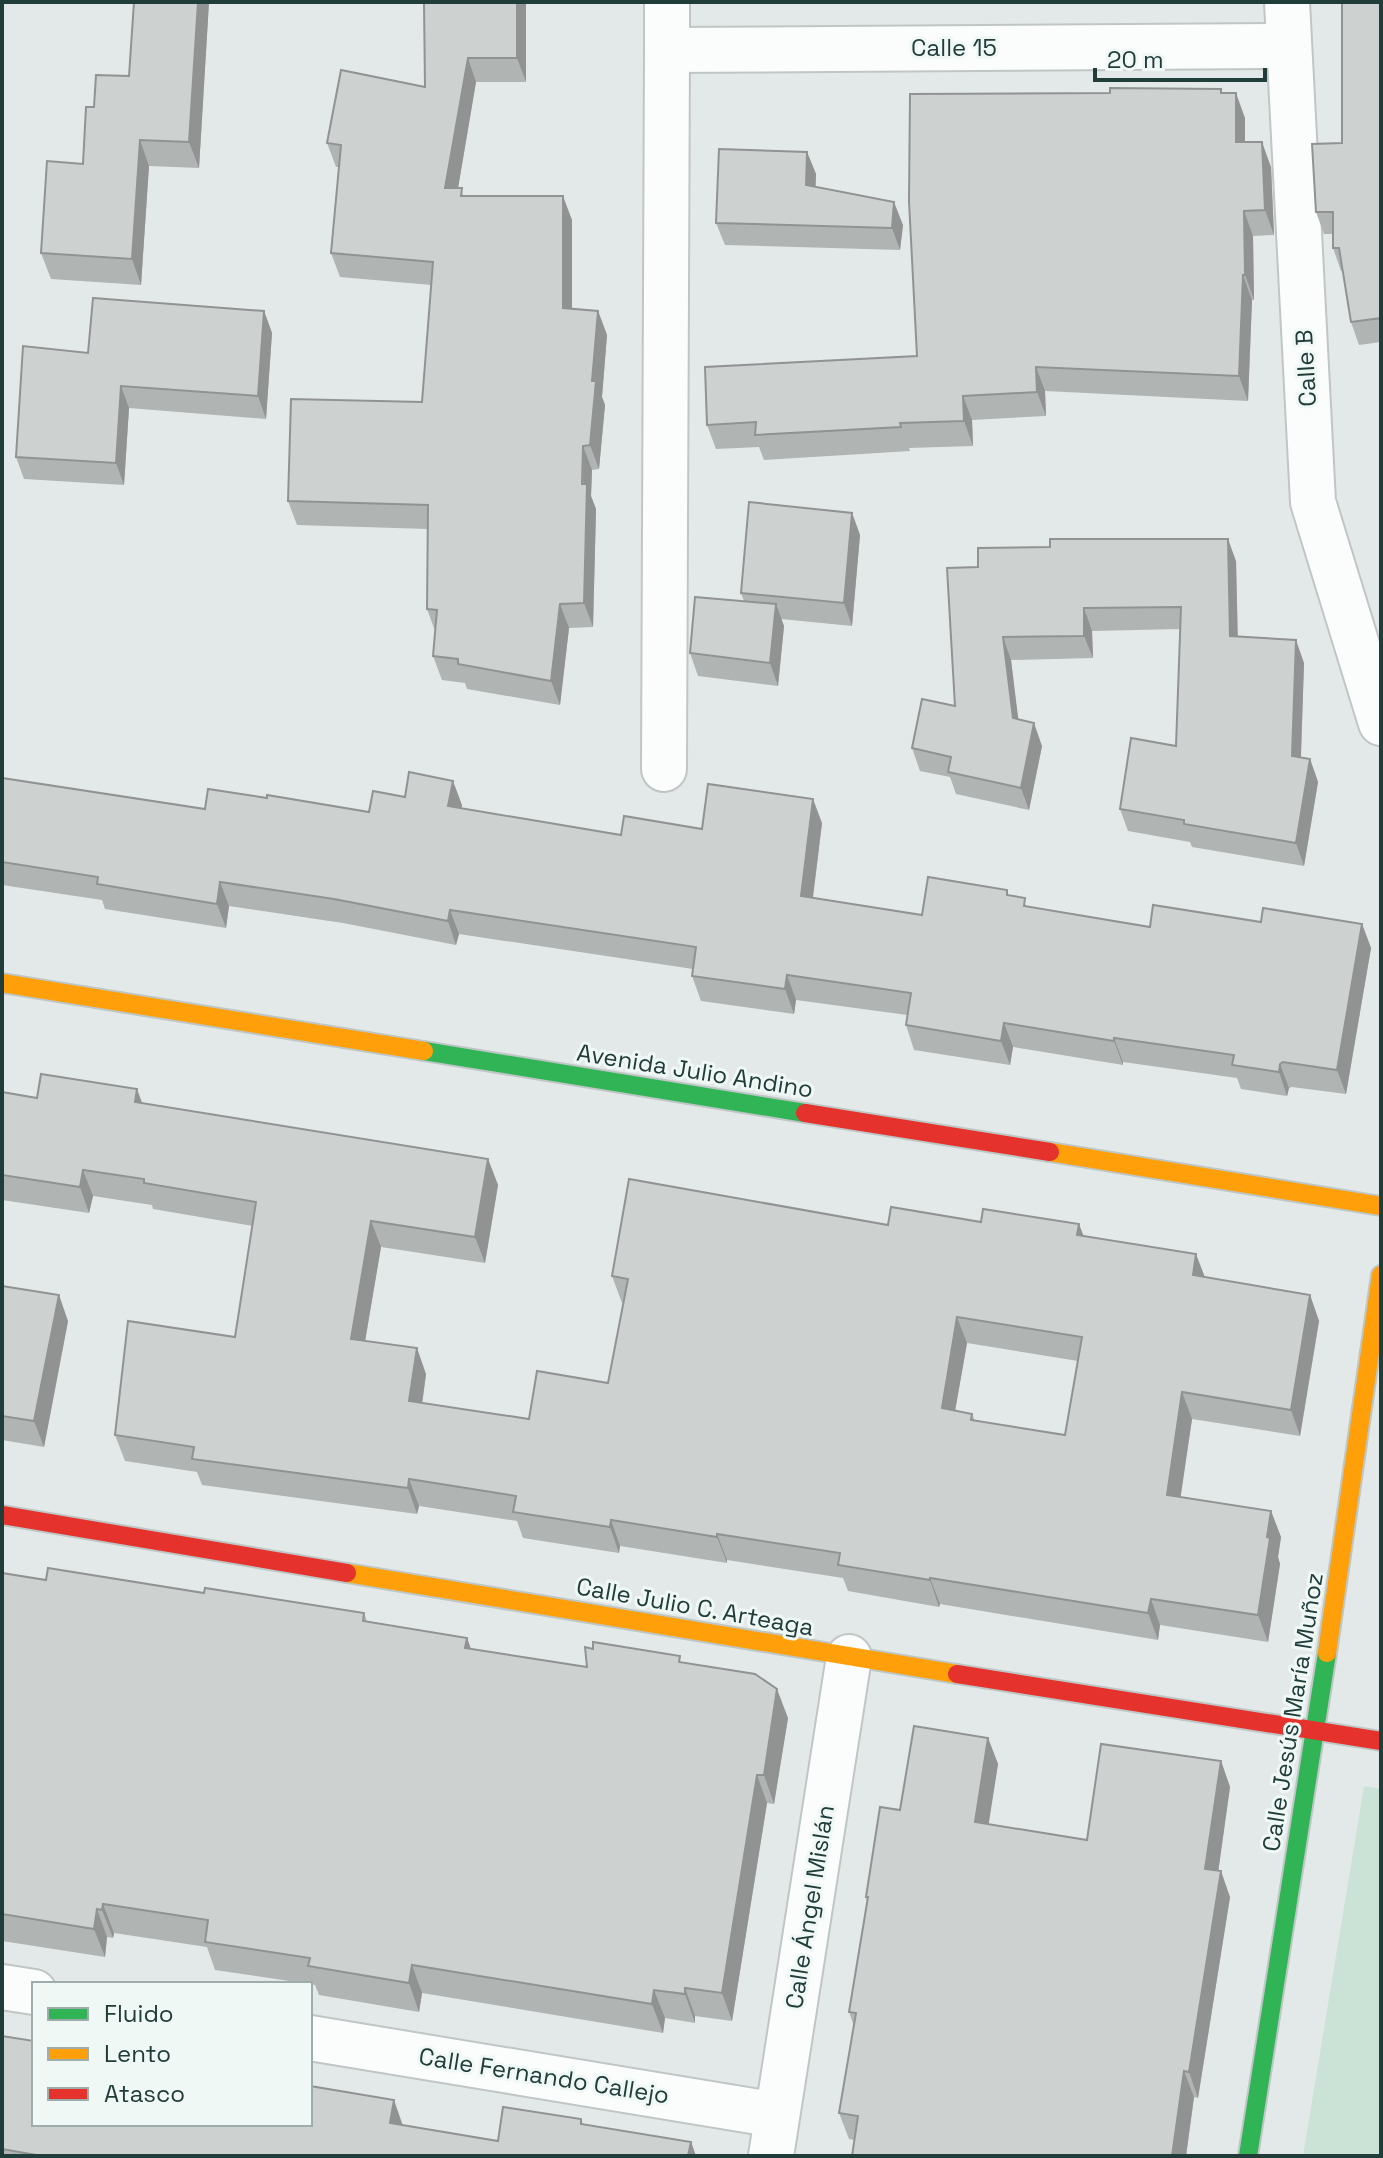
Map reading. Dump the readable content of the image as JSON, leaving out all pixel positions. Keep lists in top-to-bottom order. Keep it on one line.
{"streets":{"street":["Calle 15","Calle B","Avenida Julio Andino","Calle Julio C. Arteaga","Calle Jesús María Muñoz","Calle Ángel Mislán","Calle Fernando Callejo"]},"crossings":[["Calle 15","Calle B"],["Calle Julio C. Arteaga","Calle Jesús María Muñoz"],["Calle Julio C. Arteaga","Calle Ángel Mislán"],["Calle Ángel Mislán","Calle Fernando Callejo"]],"legend":["Fluido","Lento","Atasco"],"scale_bar":"20 m"}
